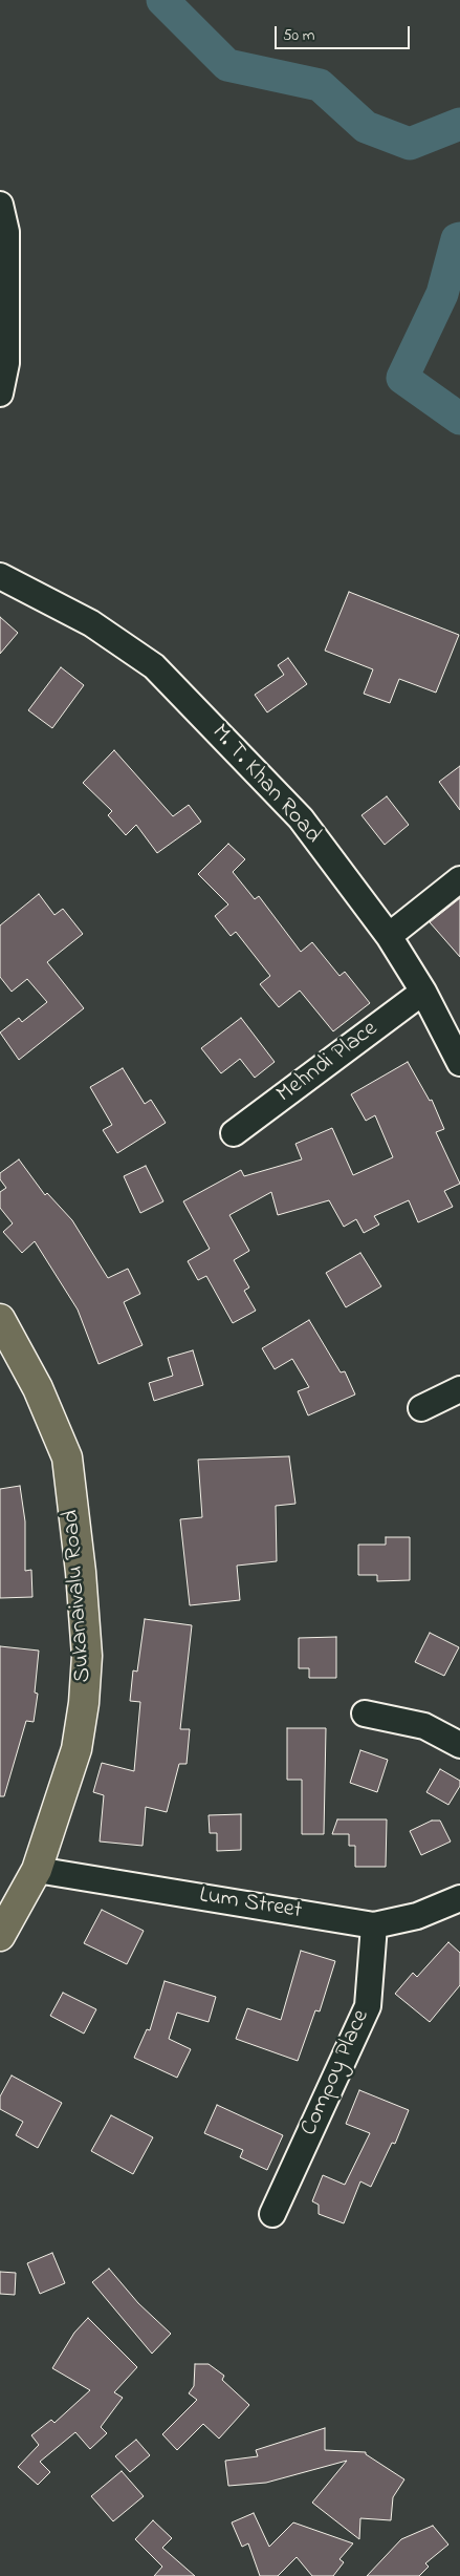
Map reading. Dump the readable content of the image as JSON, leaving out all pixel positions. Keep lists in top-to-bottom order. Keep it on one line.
{"streets":{"main road":["Sukanaivalu Road"],"street":["M. T. Khan Road","Mehndi Place","Lum Street","Compoy Place"]},"crossings":[["M. T. Khan Road","Mehndi Place"],["Sukanaivalu Road","Lum Street"],["Lum Street","Compoy Place"]],"scale_bar":"50 m"}
